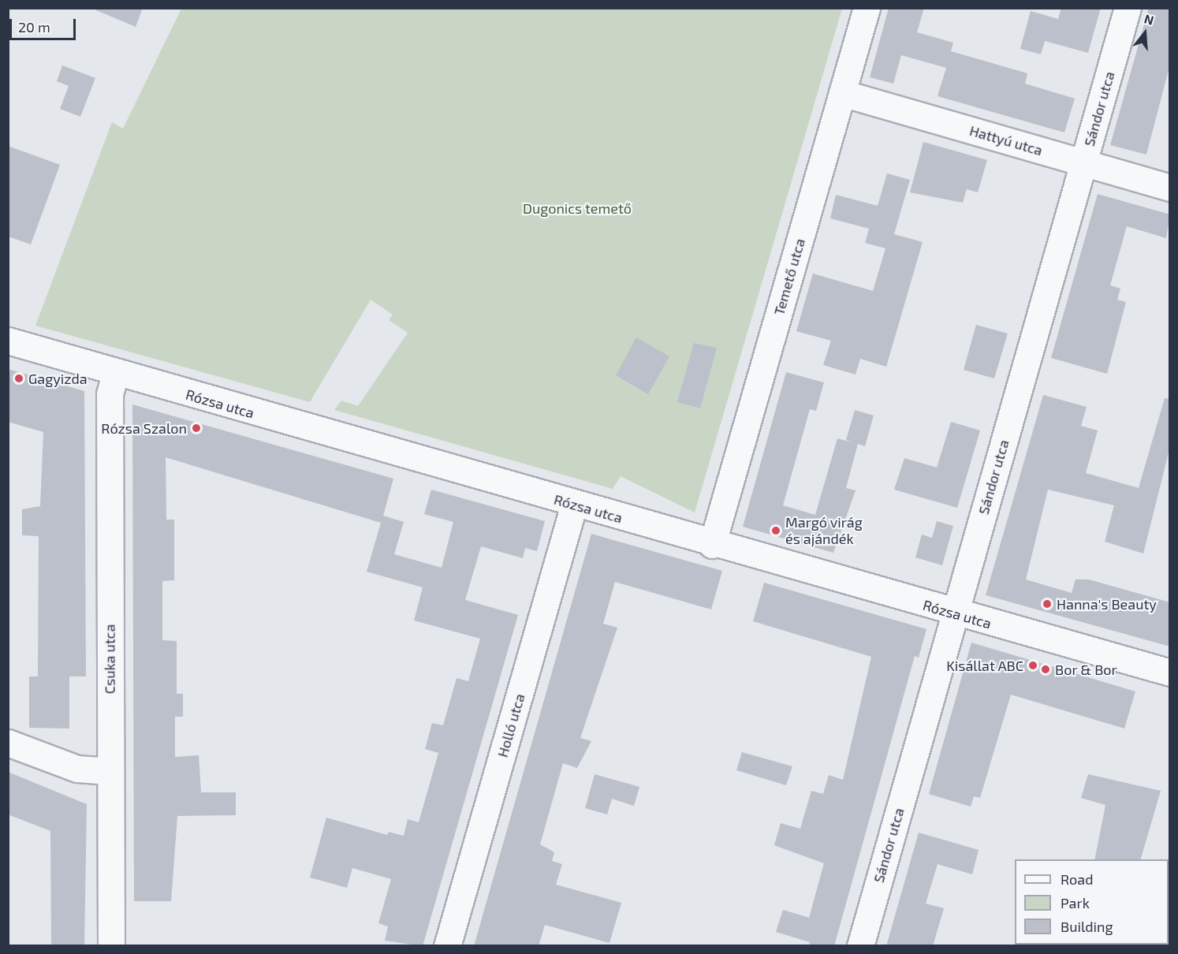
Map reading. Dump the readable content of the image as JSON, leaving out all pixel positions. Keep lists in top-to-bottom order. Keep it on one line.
{"streets":{"street":["Sándor utca","Hattyú utca","Temető utca","Rózsa utca","Csuka utca","Holló utca"]},"crossings":[["Sándor utca","Hattyú utca"],["Sándor utca","Rózsa utca"],["Hattyú utca","Temető utca"],["Temető utca","Rózsa utca"],["Rózsa utca","Csuka utca"],["Rózsa utca","Holló utca"]],"parks":["Dugonics temető"],"places":["Gagyizda","Rózsa Szalon","Margó virág és ajándék","Hanna's Beauty","Kisállat ABC","Bor & Bor"],"legend":["Road","Park","Building"],"scale_bar":"20 m","north":"top"}
